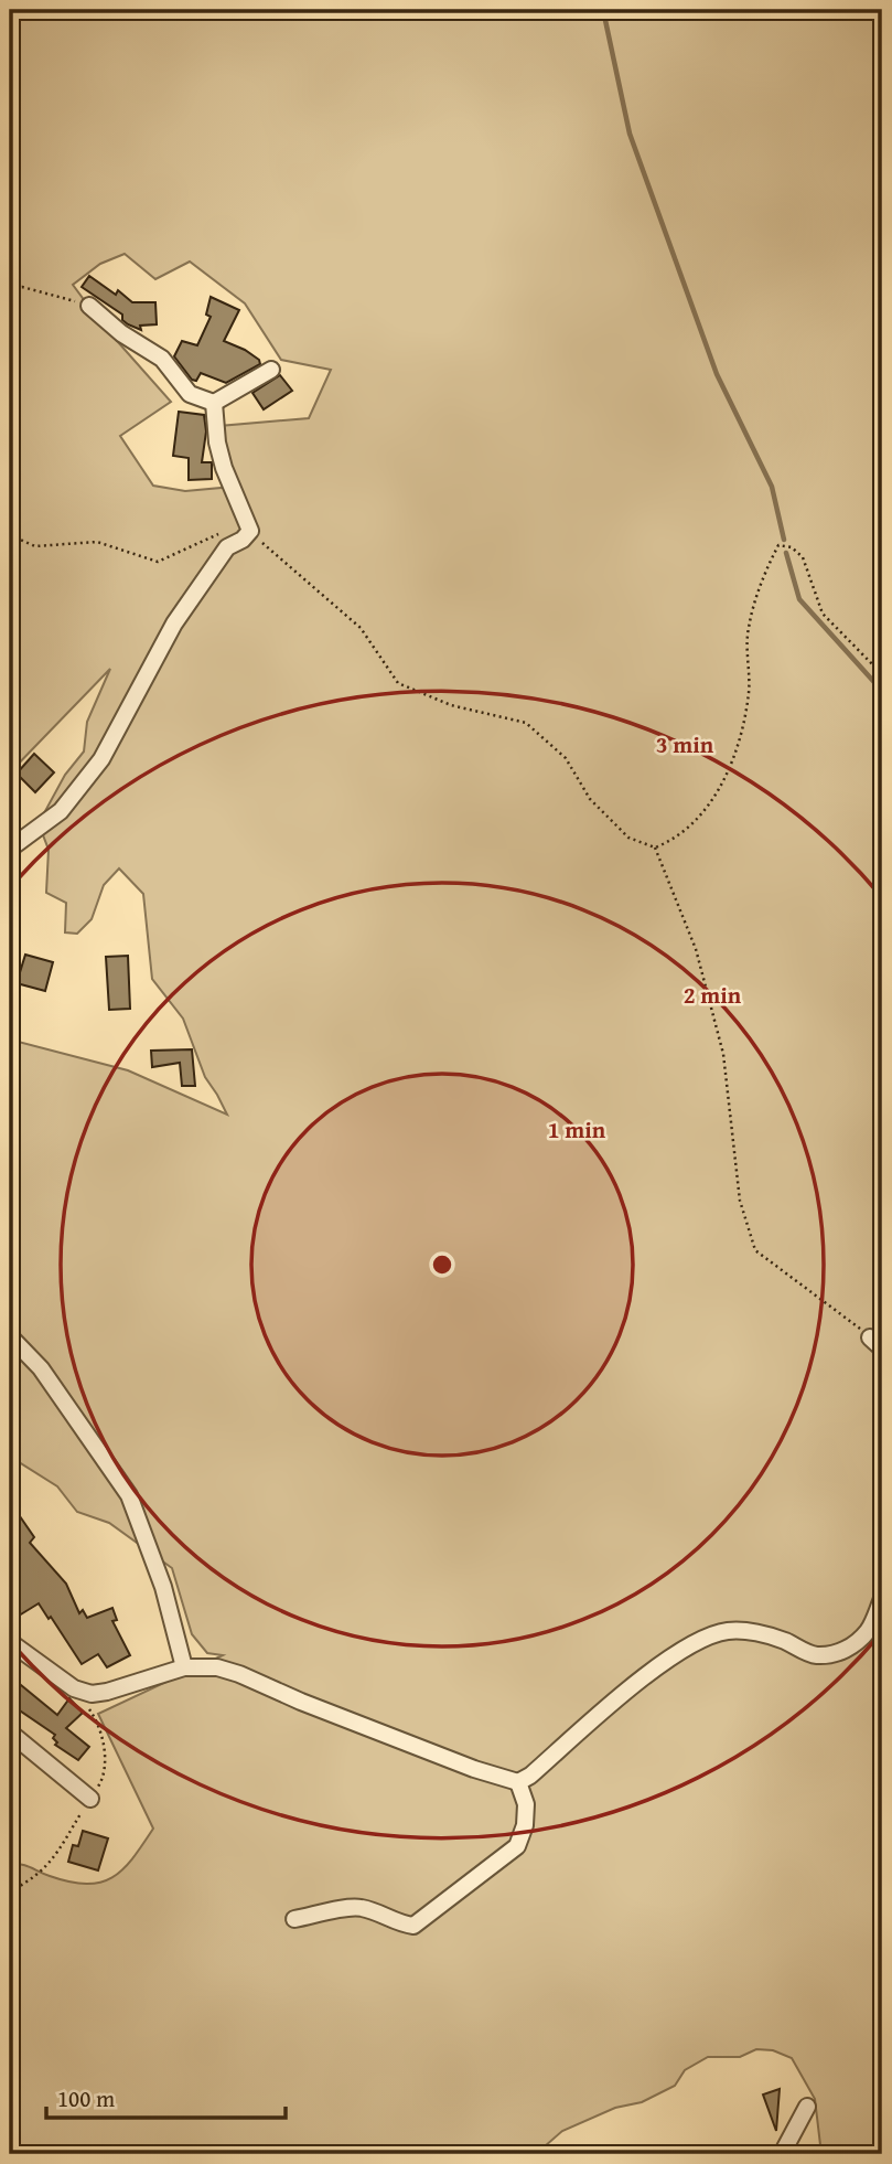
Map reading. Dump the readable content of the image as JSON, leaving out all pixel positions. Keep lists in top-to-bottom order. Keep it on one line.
{"scale_bar":"100 m","rings":["3 min","2 min","1 min"]}
